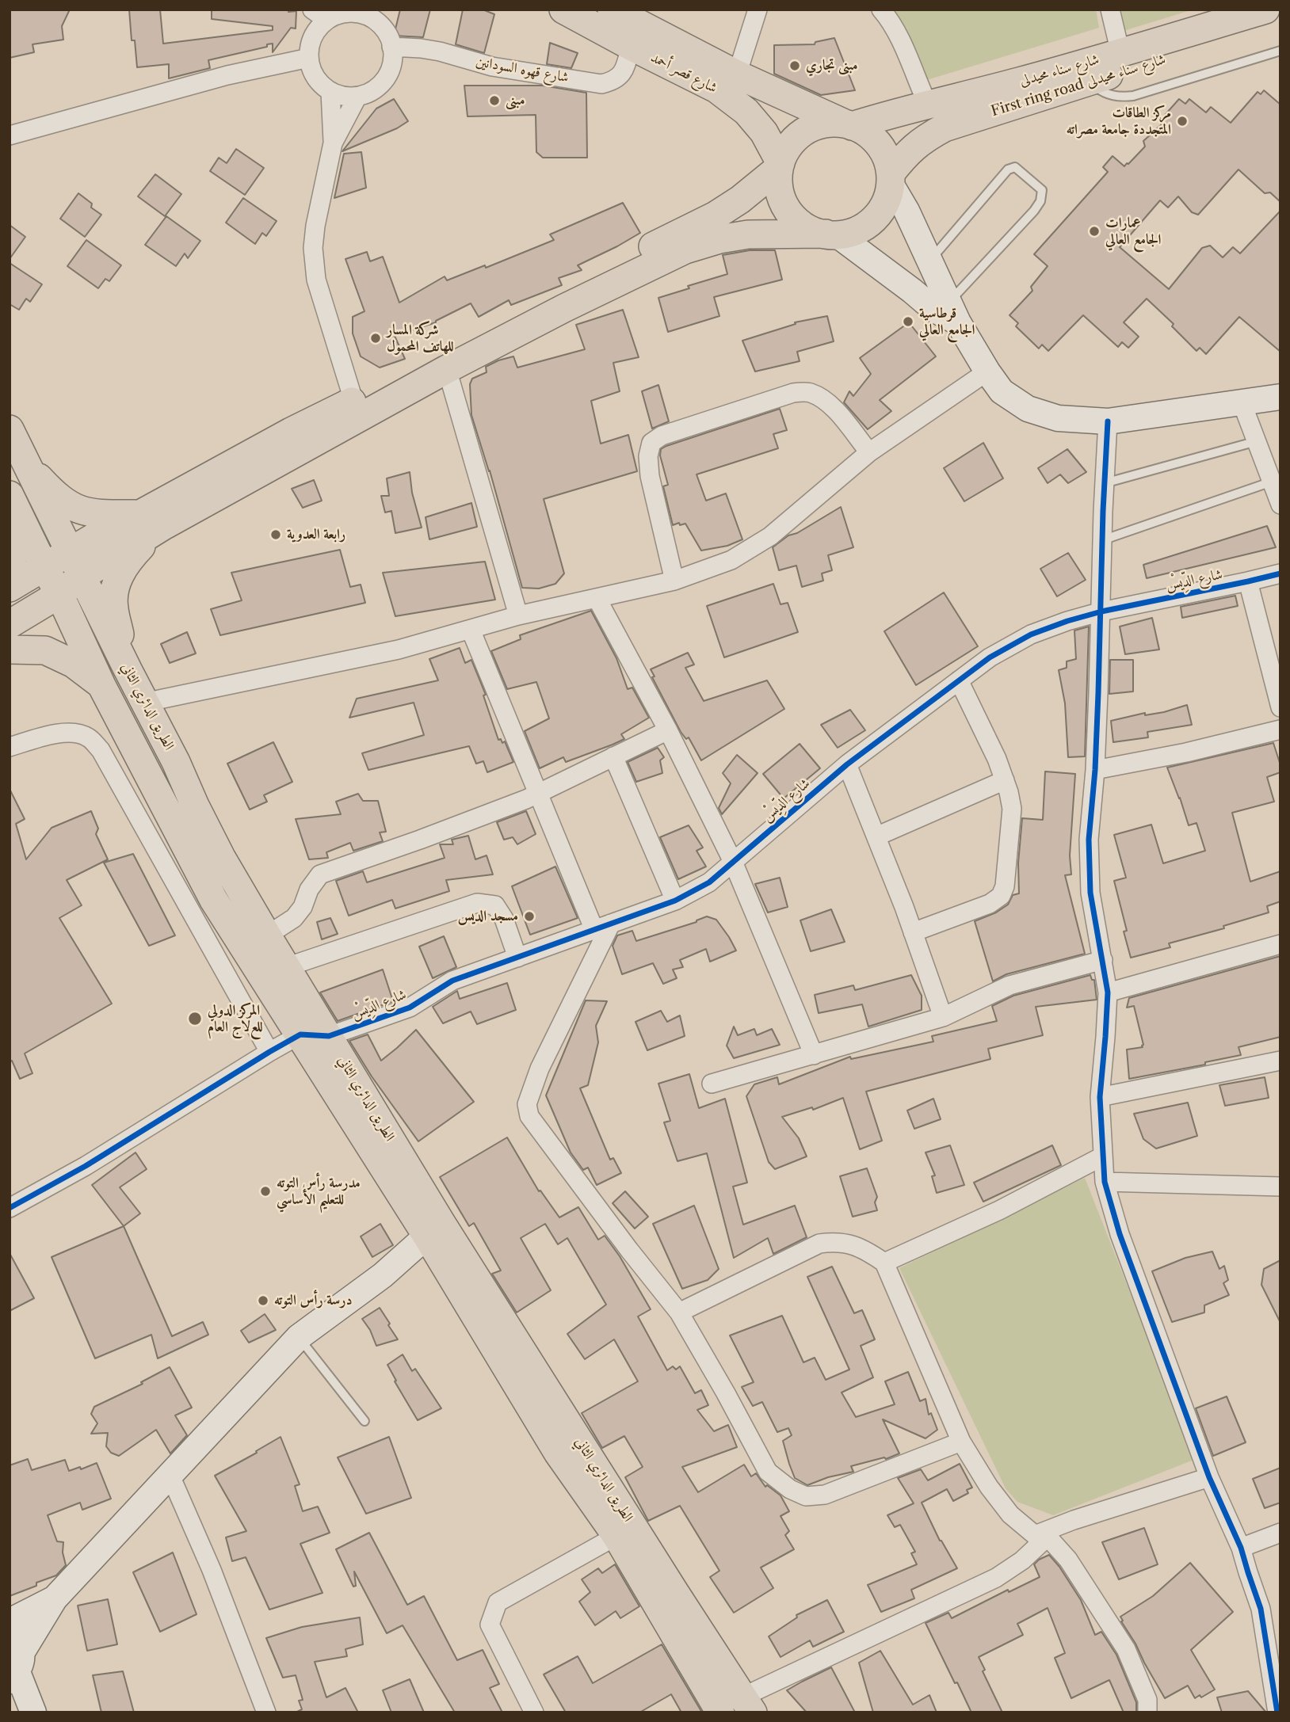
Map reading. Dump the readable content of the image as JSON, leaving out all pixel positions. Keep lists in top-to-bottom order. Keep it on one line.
{"streets":{"main road":["شارع سناء محيدلى","شارع قصر أحمد","First ring road شارع سناء محيدلى","الطريق الدائري الثاني"],"street":["شارع قهوه السودانين","شارع الدِّيسْ"]},"crossings":[["شارع قهوه السودانين","شارع قصر أحمد"],["شارع سناء محيدلى","شارع قصر أحمد"],["شارع سناء محيدلى","First ring road شارع سناء محيدلى"],["شارع قصر أحمد","First ring road شارع سناء محيدلى"],["شارع الدِّيسْ","الطريق الدائري الثاني"]],"places":["مبنى تجاري","مبنى","مركز الطاقات المتجددة جامعة مصراته","عمارات الجامع العالي","قرطاسية الجامع العالي","شركة المسار للهاتف المحمول","رابعة العدوية","مسجد الديس","المركز الدولي للعﻻج العام","مدرسة رأس التوته للتعليم الأساسي","درسة رأس التوته"]}
